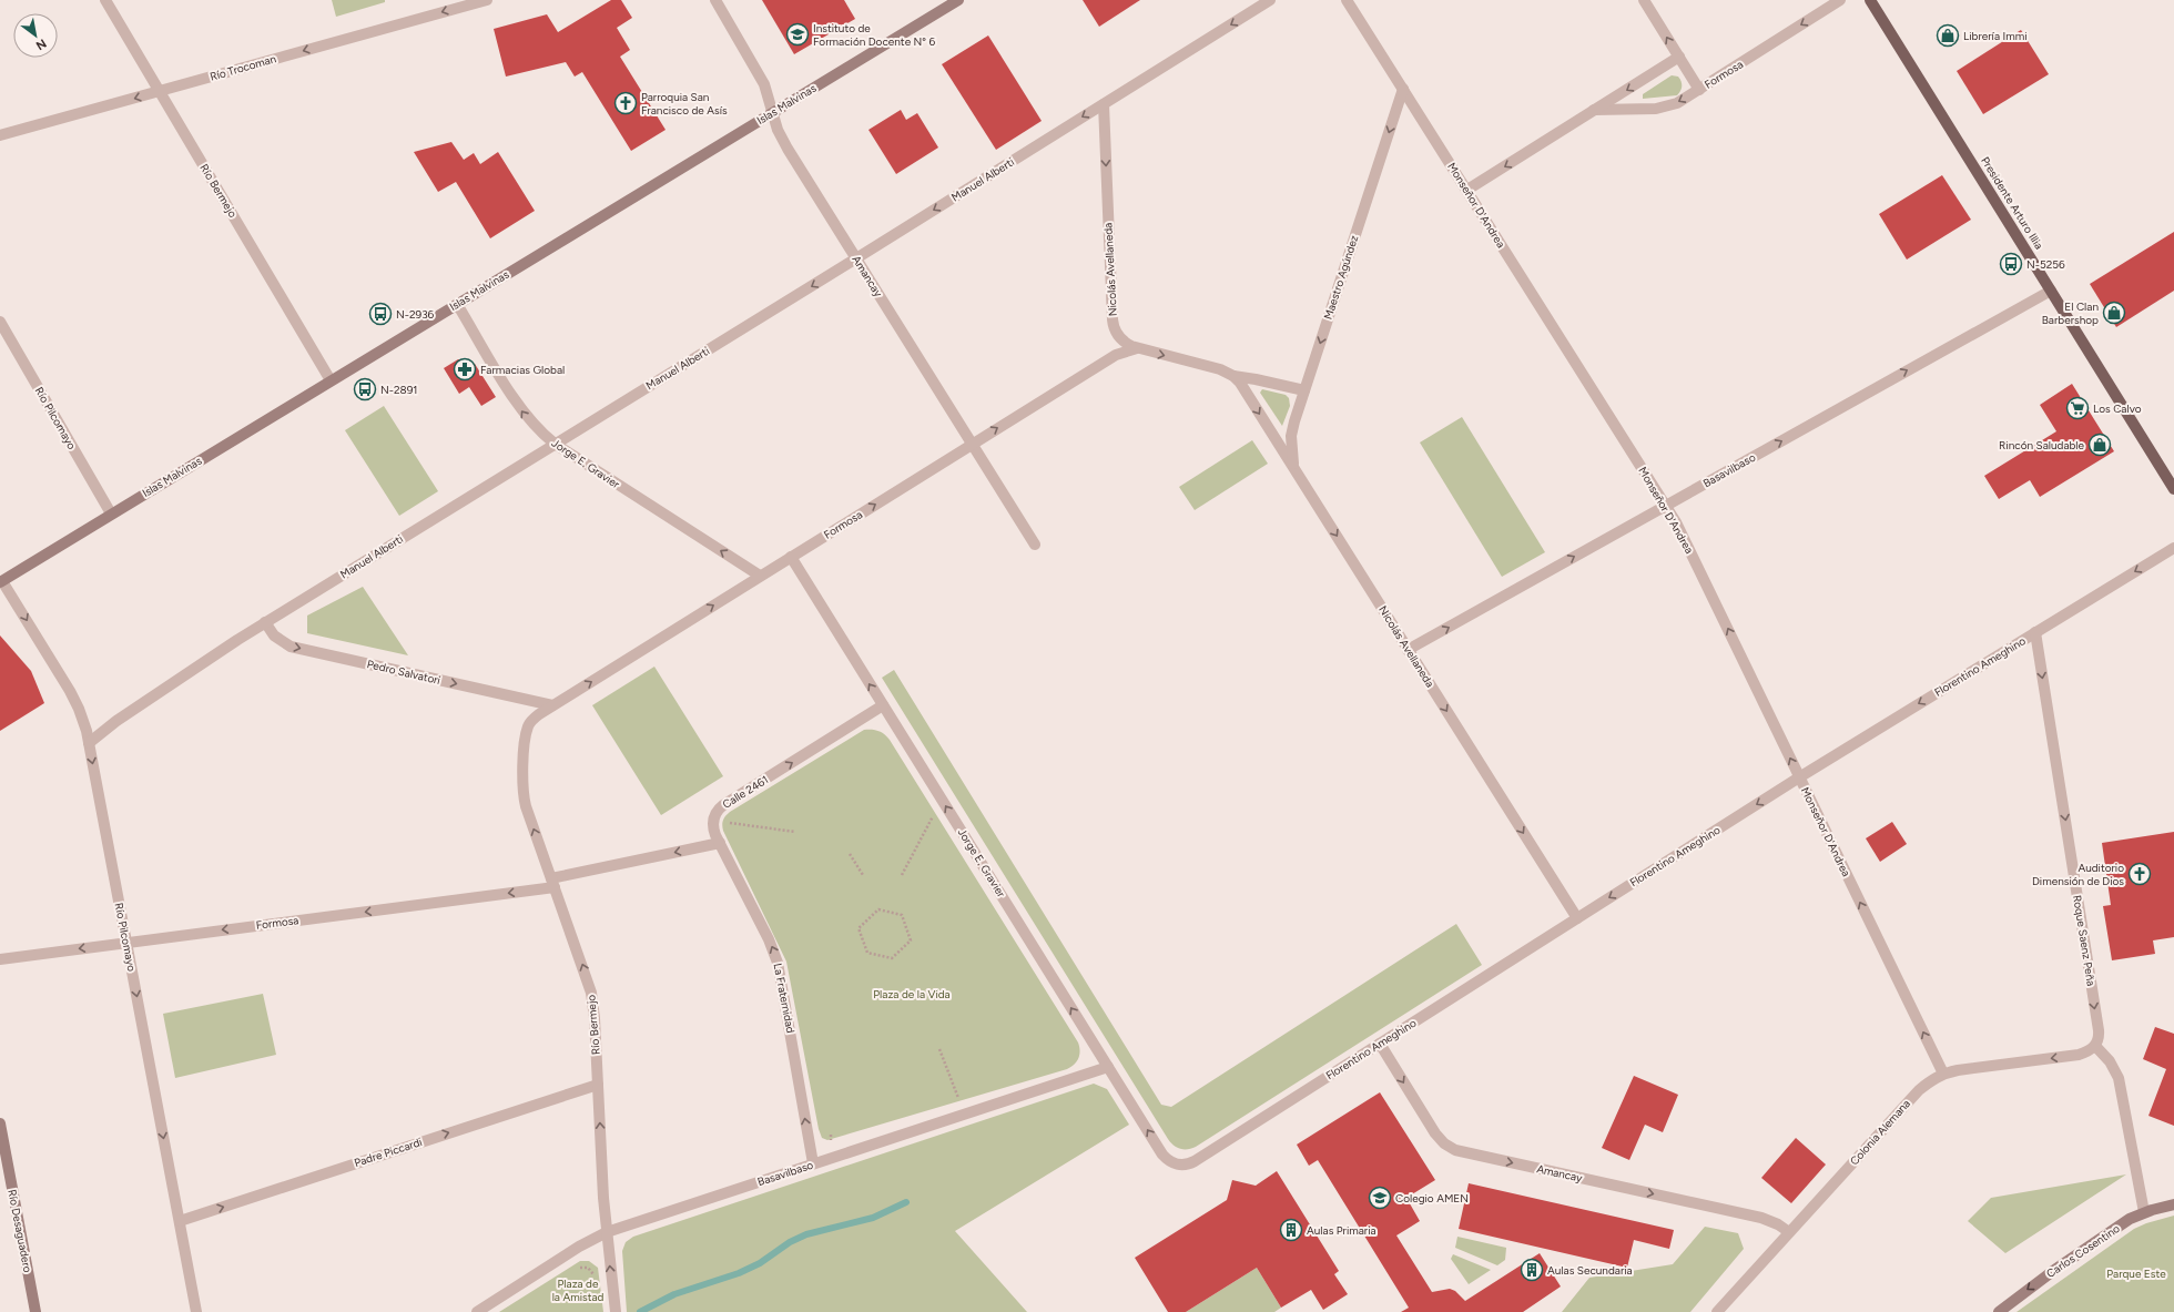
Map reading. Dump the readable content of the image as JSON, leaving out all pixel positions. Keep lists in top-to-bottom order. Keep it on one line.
{"streets":{"main road":["Islas Malvinas","Presidente Arturo Illia","Río Desaguadero","Carlos Cosentino"],"street":["Río Trocoman","Formosa","Manuel Alberti","Río Bermejo","Monseñor D'Andrea","Nicolás Avellaneda","Amancay","Maestro Agúndez","Río Pilcomayo","Jorge E. Gravier","Basavilbaso","Florentino Ameghino","Pedro Salvatori","Calle 2461","Roque Saenz Peña","La Fraternidad","Colonia Alemana","Padre Piccardi"]},"crossings":[["Río Trocoman","Río Bermejo"],["Formosa","Río Bermejo"],["Formosa","Nicolás Avellaneda"],["Formosa","Amancay"],["Formosa","Río Pilcomayo"],["Formosa","Jorge E. Gravier"],["Formosa","Pedro Salvatori"],["Islas Malvinas","Río Bermejo"],["Islas Malvinas","Amancay"],["Islas Malvinas","Río Pilcomayo"],["Islas Malvinas","Jorge E. Gravier"],["Manuel Alberti","Nicolás Avellaneda"],["Manuel Alberti","Amancay"],["Manuel Alberti","Río Pilcomayo"],["Manuel Alberti","Jorge E. Gravier"],["Manuel Alberti","Pedro Salvatori"],["Río Bermejo","Basavilbaso"],["Río Bermejo","Pedro Salvatori"],["Río Bermejo","Padre Piccardi"],["Presidente Arturo Illia","Basavilbaso"],["Monseñor D'Andrea","Maestro Agúndez"],["Monseñor D'Andrea","Basavilbaso"],["Monseñor D'Andrea","Florentino Ameghino"],["Monseñor D'Andrea","Colonia Alemana"],["Nicolás Avellaneda","Maestro Agúndez"],["Nicolás Avellaneda","Basavilbaso"],["Nicolás Avellaneda","Florentino Ameghino"],["Amancay","Florentino Ameghino"],["Amancay","Colonia Alemana"],["Río Pilcomayo","Padre Piccardi"],["Jorge E. Gravier","Basavilbaso"],["Jorge E. Gravier","Florentino Ameghino"],["Jorge E. Gravier","Calle 2461"],["Basavilbaso","La Fraternidad"],["Florentino Ameghino","Roque Saenz Peña"],["Calle 2461","La Fraternidad"],["Roque Saenz Peña","Colonia Alemana"]],"one_way":["Río Trocoman","Manuel Alberti","Río Bermejo","Monseñor D'Andrea","Nicolás Avellaneda","Amancay","Maestro Agúndez","Río Pilcomayo","Jorge E. Gravier","Basavilbaso","Florentino Ameghino","Pedro Salvatori","Calle 2461","Roque Saenz Peña","La Fraternidad","Padre Piccardi","Carlos Cosentino"],"parks":["Plaza de la Vida","Parque Este","Plaza de la Amistad"],"places":{"school or university":["Instituto de Formación Docente N° 6","Colegio AMEN"],"shop":["Librería Immi","El Clan Barbershop","Rincón Saludable"],"church":["Parroquia San Francisco de Asís","Auditorio Dimensión de Dios"],"bus stop":["N-5256","N-2936","N-2891"],"pharmacy":["Farmacias Global"],"supermarket":["Los Calvo"],"building":["Aulas Primaria","Aulas Secundaria"]},"north":"bottom right"}
